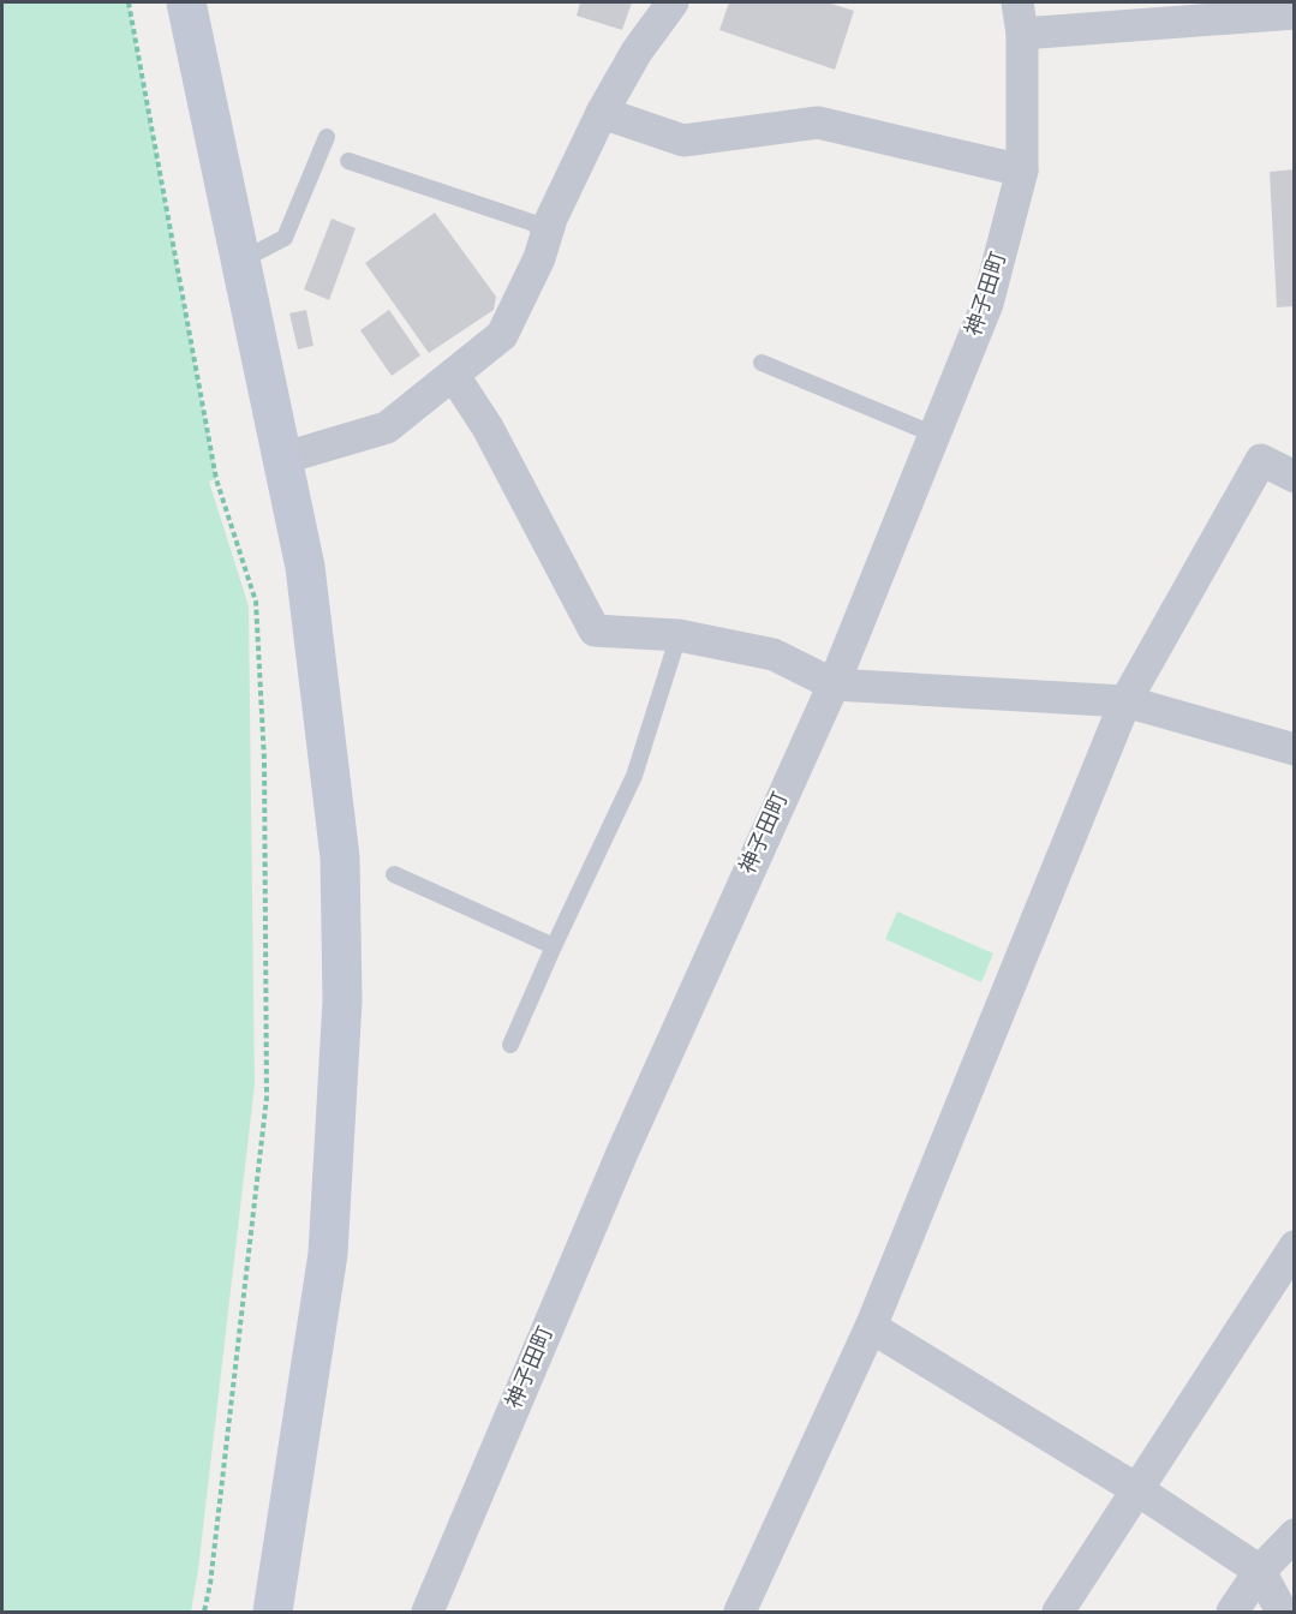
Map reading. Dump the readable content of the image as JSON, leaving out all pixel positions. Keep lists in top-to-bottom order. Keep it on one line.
{"streets":{"street":["神子田町"]}}
